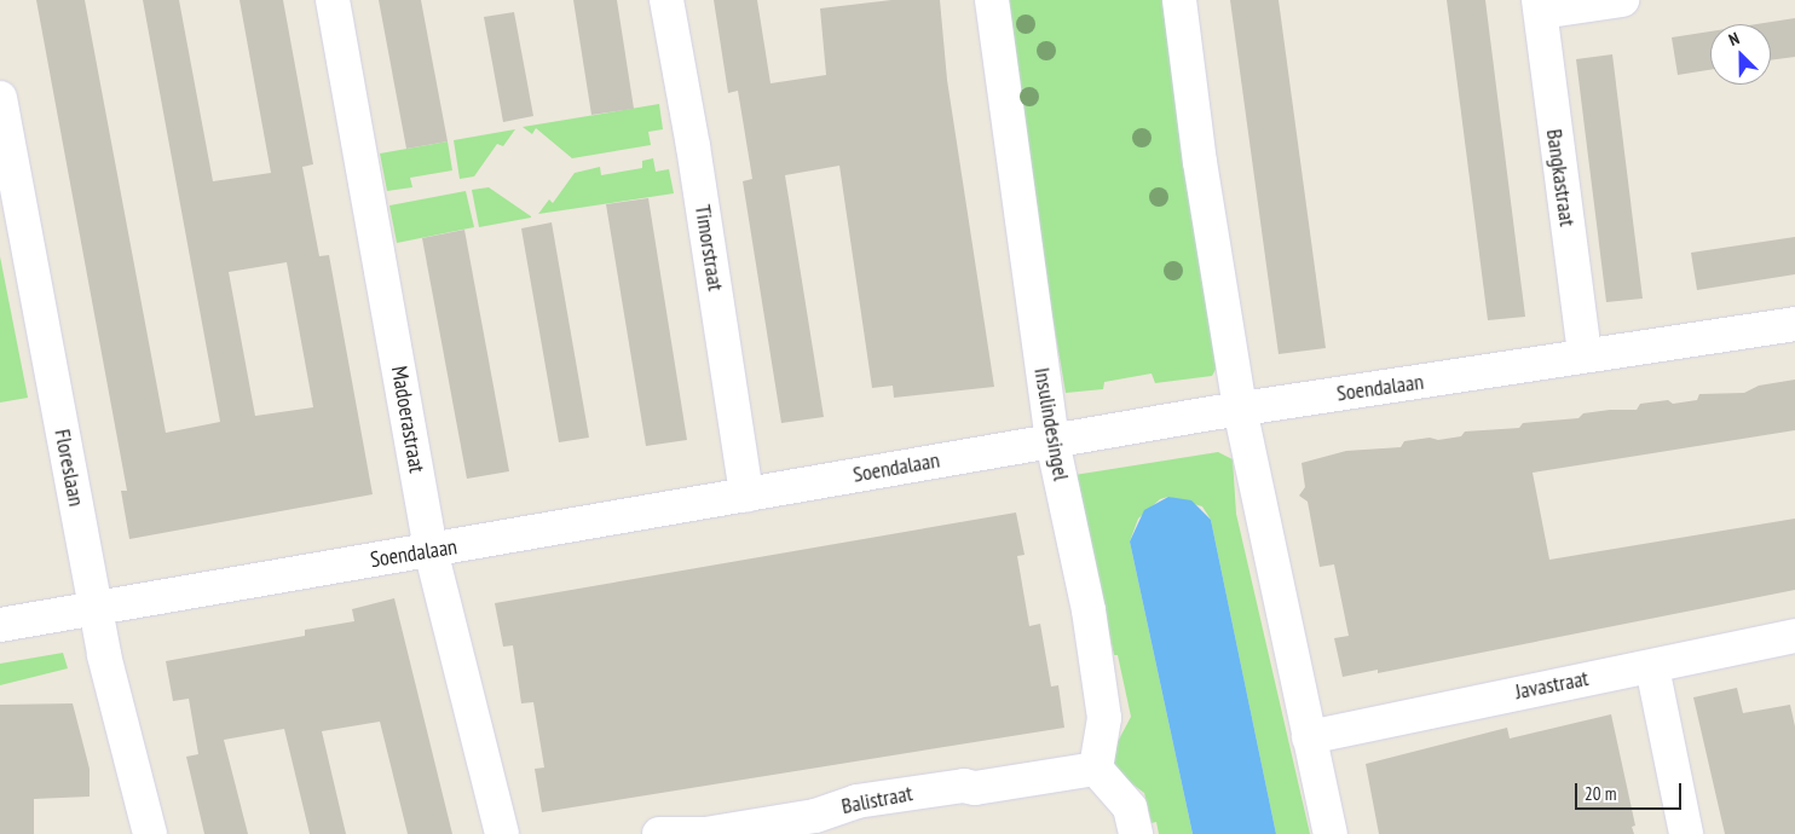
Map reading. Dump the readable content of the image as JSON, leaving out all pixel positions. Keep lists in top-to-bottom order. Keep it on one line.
{"streets":{"street":["Bangkastraat","Timorstraat","Soendalaan","Madoerastraat","Insulindesingel","Floreslaan","Javastraat","Balistraat"]},"crossings":[["Bangkastraat","Soendalaan"],["Timorstraat","Soendalaan"],["Soendalaan","Madoerastraat"],["Soendalaan","Insulindesingel"],["Soendalaan","Floreslaan"],["Insulindesingel","Balistraat"]],"scale_bar":"20 m","north":"top left"}
